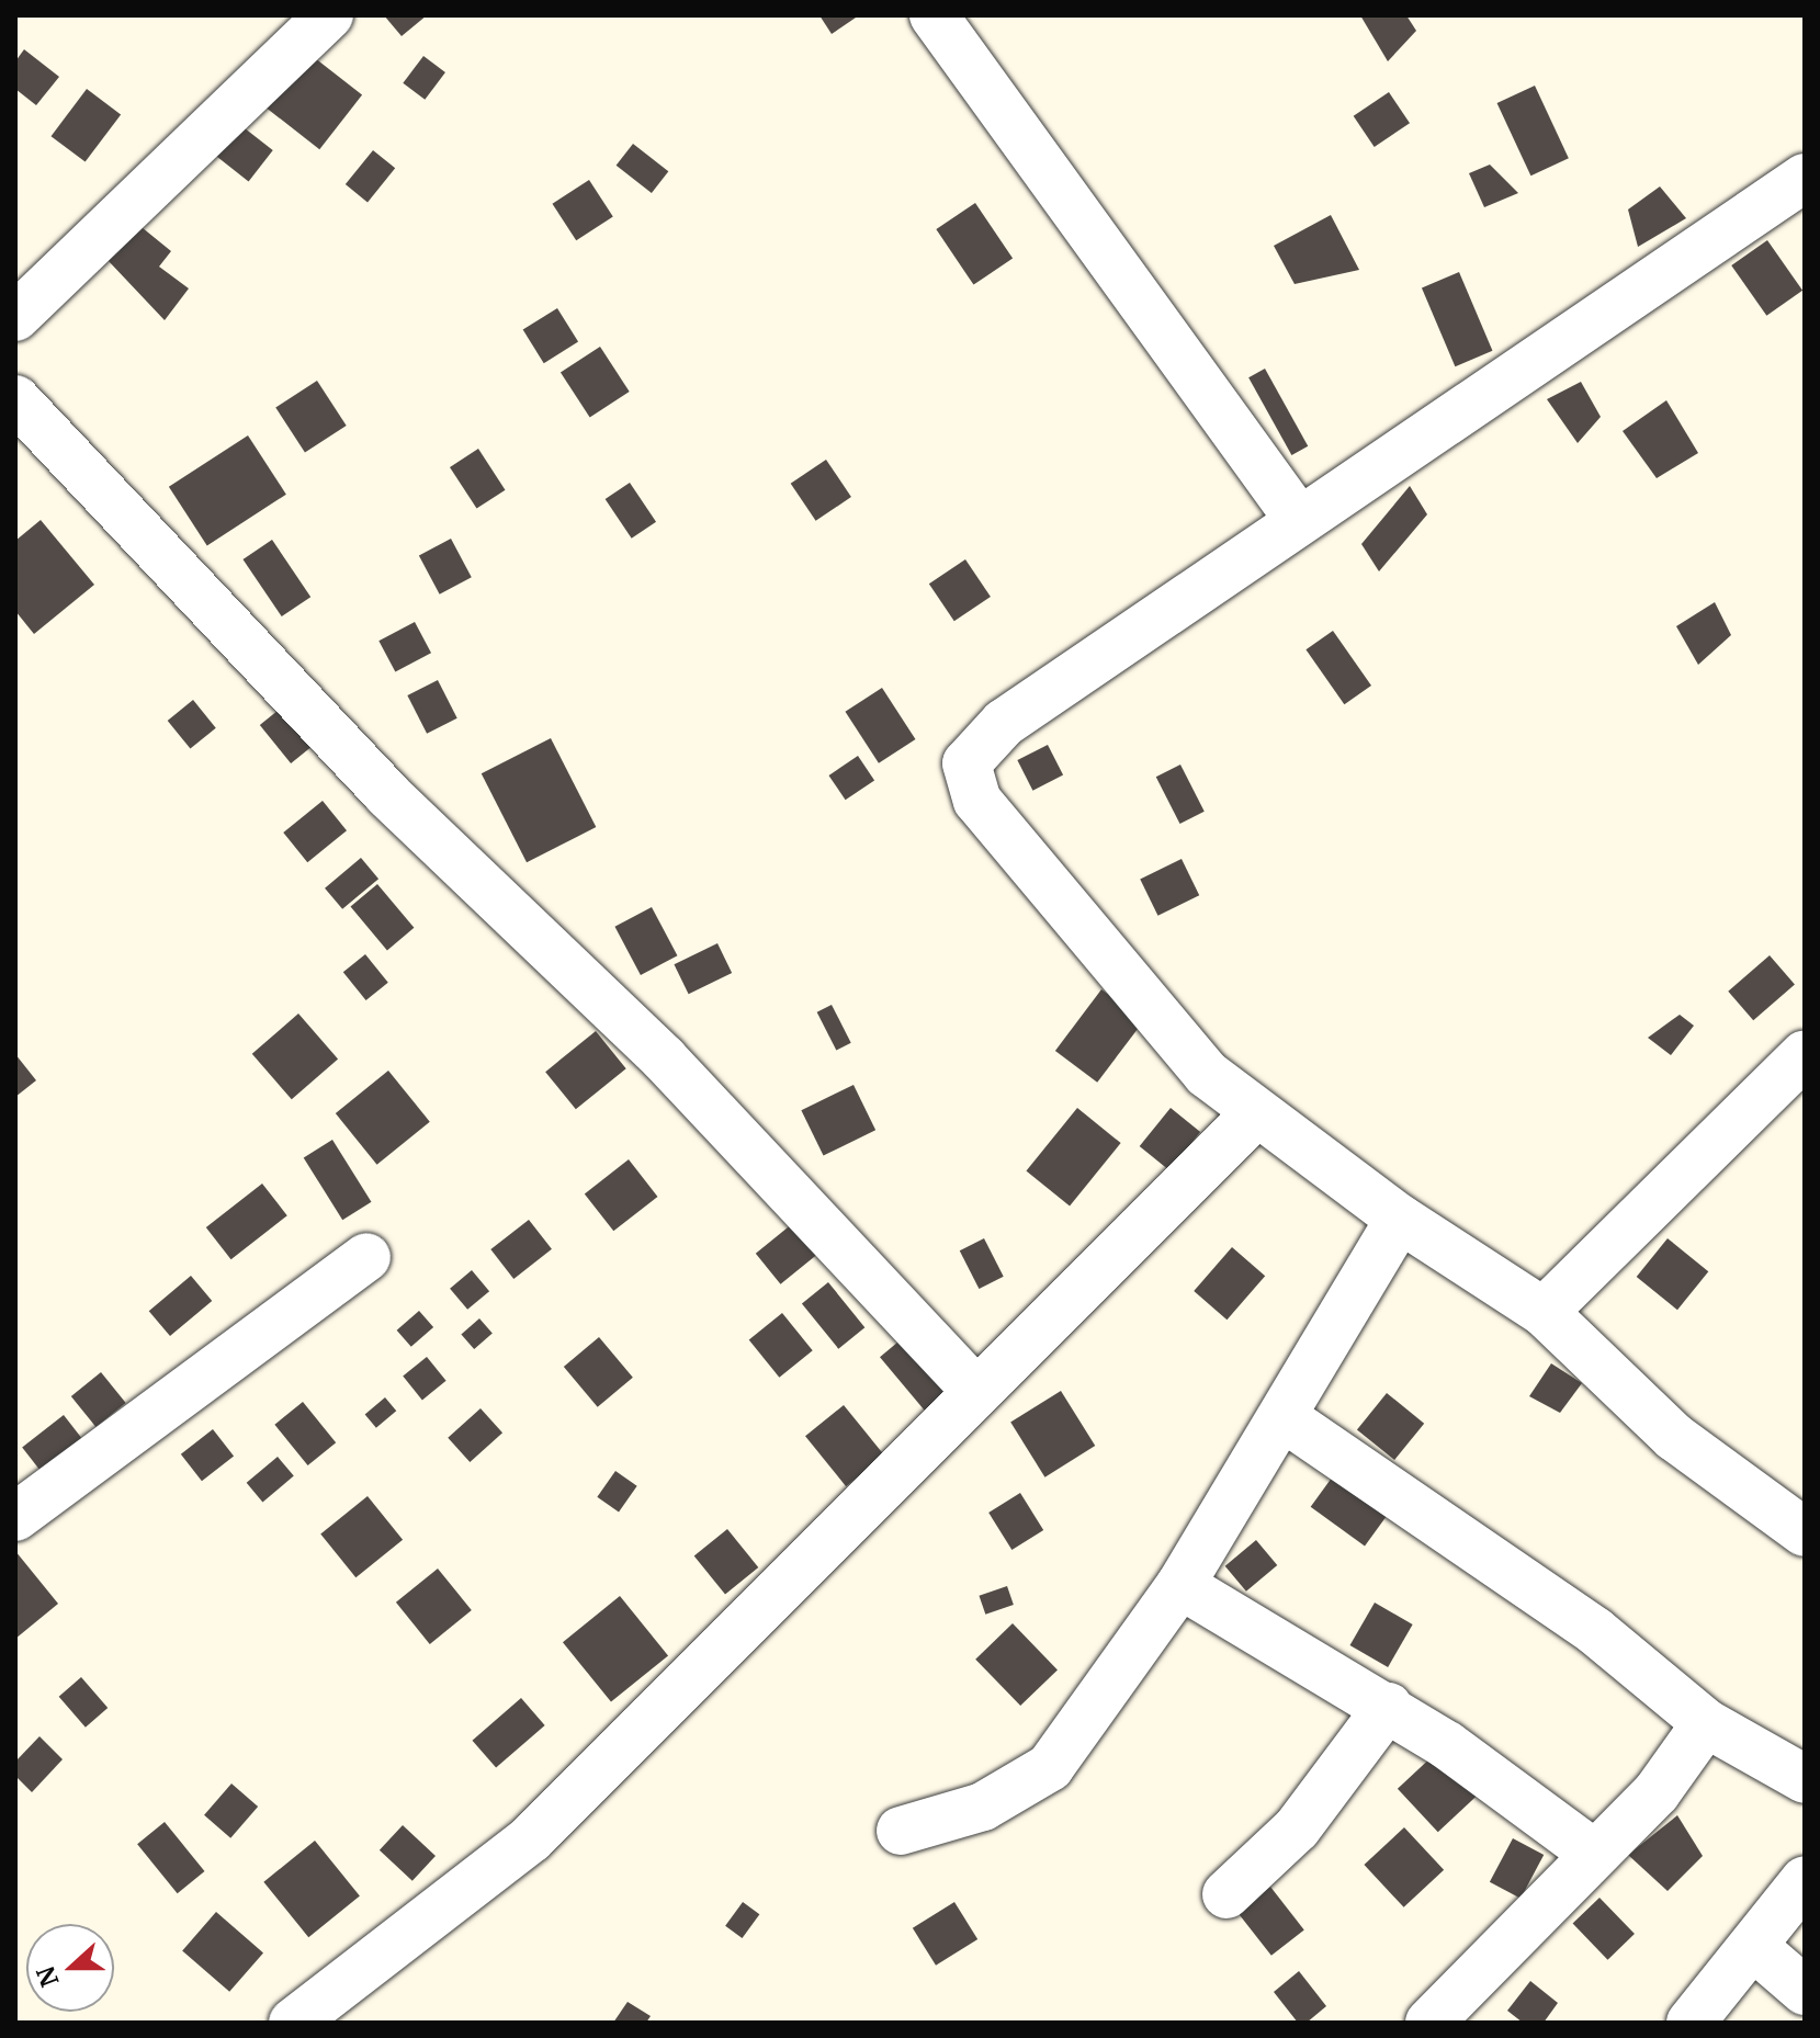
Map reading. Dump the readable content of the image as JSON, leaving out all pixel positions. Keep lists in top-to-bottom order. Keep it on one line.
{"north":"left"}
